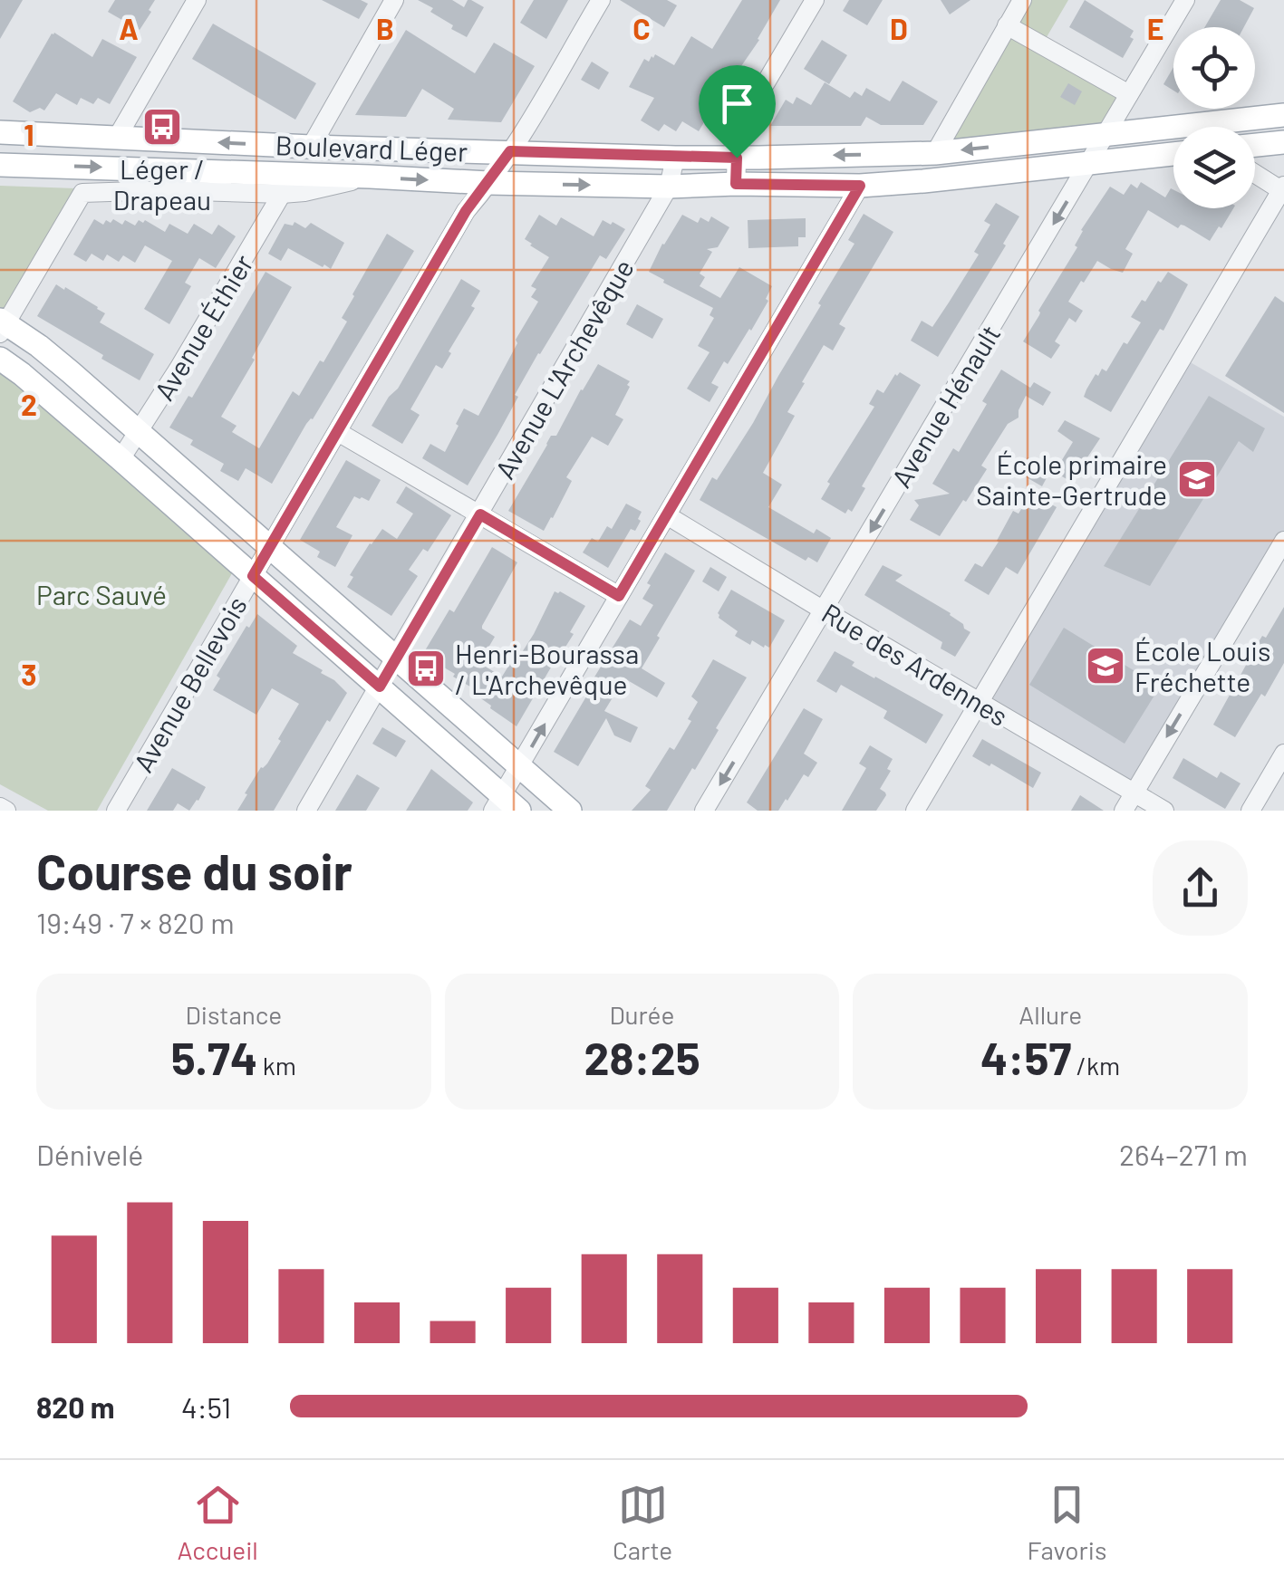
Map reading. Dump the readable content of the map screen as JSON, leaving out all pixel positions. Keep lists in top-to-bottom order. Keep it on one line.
{"streets":{"main road":["Boulevard Léger"],"street":["Avenue Éthier","Avenue L'Archevêque","Avenue Hénault","Rue des Ardennes","Avenue Bellevois"]},"crossings":[["Boulevard Léger","Avenue Éthier"],["Boulevard Léger","Avenue L'Archevêque"],["Boulevard Léger","Avenue Hénault"],["Boulevard Léger","Avenue Bellevois"],["Avenue Hénault","Rue des Ardennes"]],"one_way":["Avenue Hénault"],"parks":["Parc Sauvé"],"places":{"bus stop":["Léger / Drapeau","Henri-Bourassa / L'Archevêque"],"school or university":["École primaire Sainte-Gertrude","École Louis Fréchette"]},"page":{"heading":["Course du soir","19:49 · 7 × 820 m"],"stats":[["Distance","5.74 km"],["Durée","28:25"],["Allure","4:57 /km"]],"chart":["Dénivelé","264–271 m"],"list":[{"name":"820 m","note":"4:51"}],"tabs":["Accueil","Carte","Favoris"]},"grid":{"columns":["A","B","C","D","E"],"rows":["1","2","3"]}}
